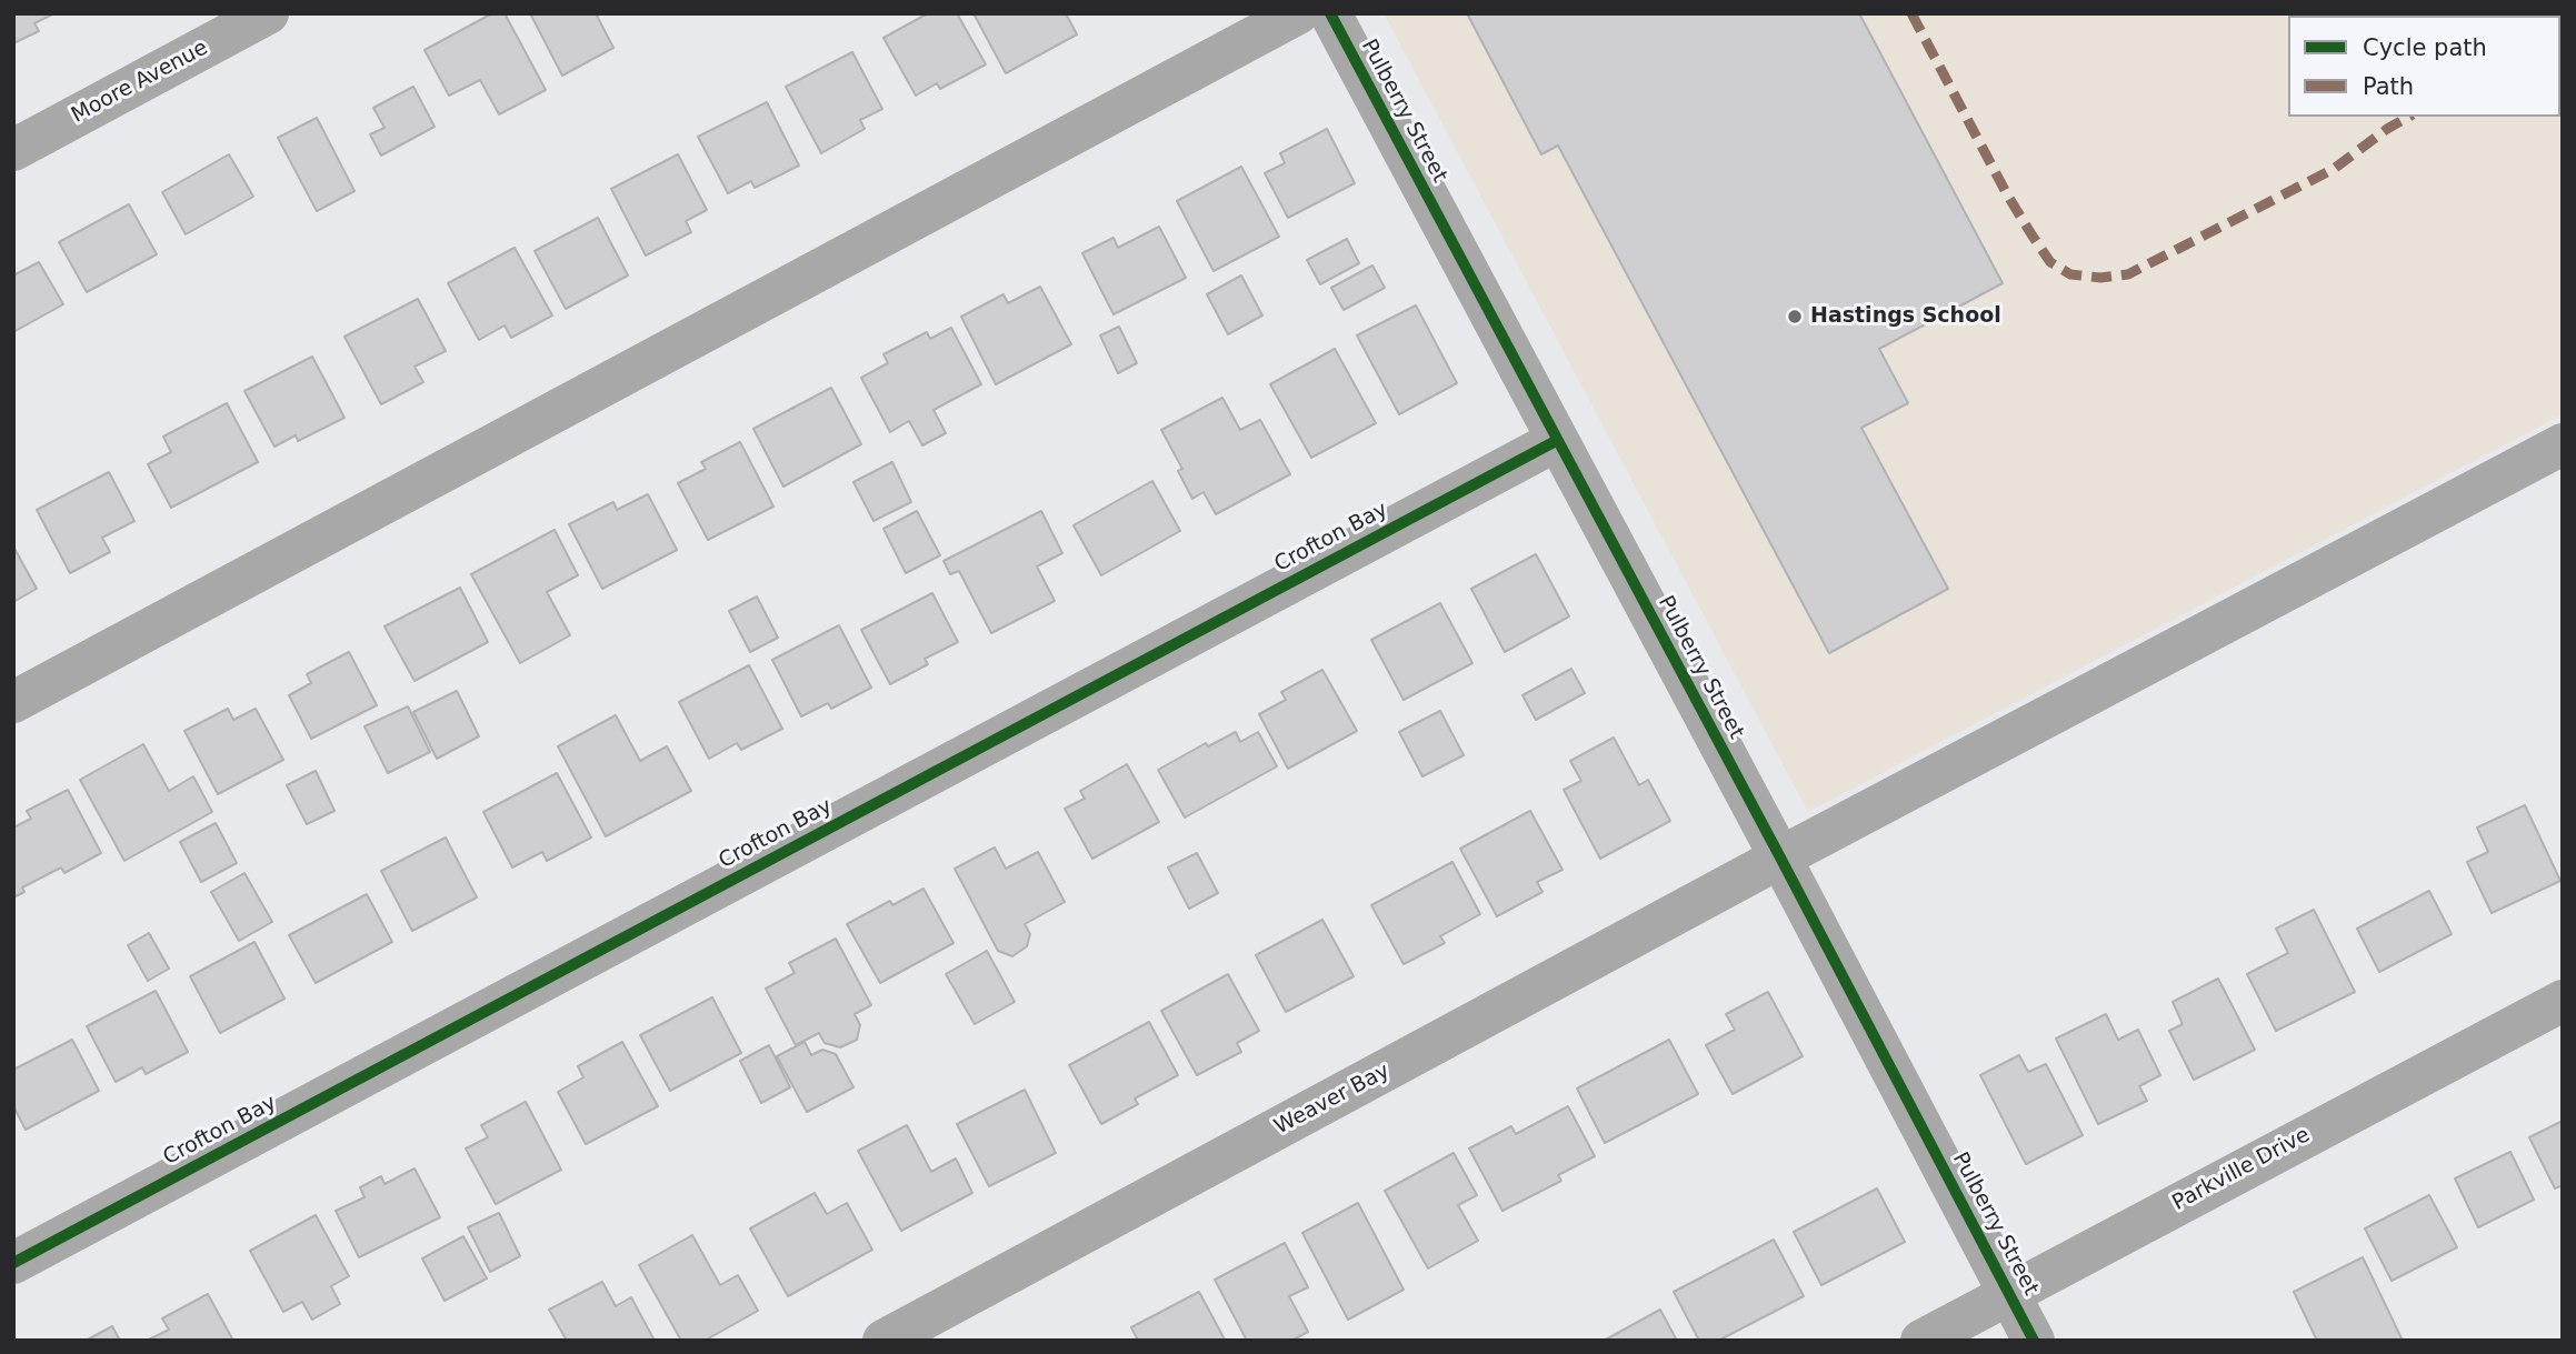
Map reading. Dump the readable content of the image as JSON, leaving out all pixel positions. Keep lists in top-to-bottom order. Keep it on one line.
{"streets":{"street":["Moore Avenue","Pulberry Street","Crofton Bay","Weaver Bay","Parkville Drive"]},"crossings":[["Pulberry Street","Crofton Bay"],["Pulberry Street","Weaver Bay"],["Pulberry Street","Parkville Drive"]],"places":["Hastings School"],"legend":["Cycle path","Path"]}
